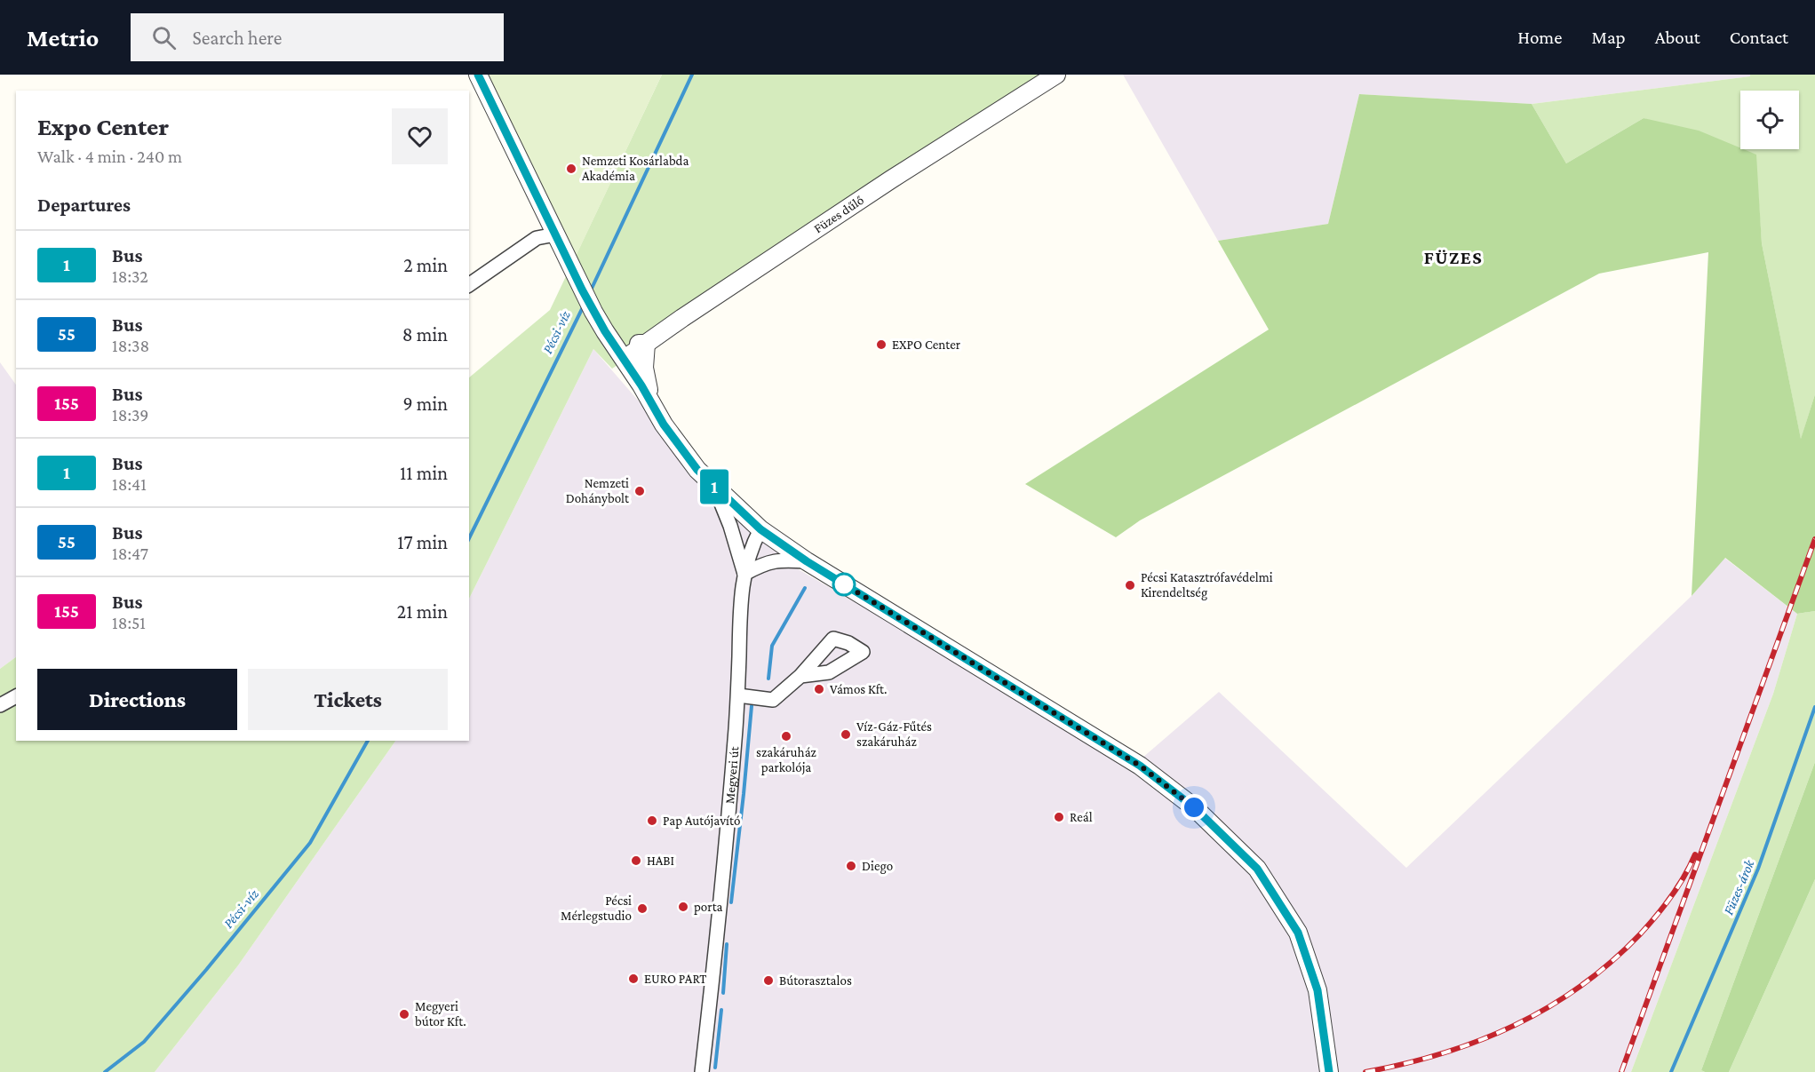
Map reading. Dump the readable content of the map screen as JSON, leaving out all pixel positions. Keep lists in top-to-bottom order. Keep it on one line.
{"streets":{"street":["Füzes dűlő","Megyeri út"]},"crossings":[["Füzes dűlő","Megyeri út"]],"districts":["FÜZES"],"water":["Pécsi-víz","Füzes-árok"],"places":["Nemzeti Kosárlabda Akadémia","EXPO Center","Nemzeti Dohánybolt","Pécsi Katasztrófavédelmi Kirendeltség","Vámos Kft.","Víz-Gáz-Fűtés szakáruház","szakáruház parkolója","Reál","Pap Autójavító","HABI","Diego","porta","Pécsi Mérlegstudio","EURO PART","Bútorasztalos","Megyeri bútor Kft."],"lines":["bus line 1"],"page":{"header":"Metrio","search":"Search here","nav":["Home","Map","About","Contact"],"on_map":"1","heading":[["Expo Center","Walk · 4 min · 240 m"],"Departures"],"list":[{"mark":"1","name":"Bus","note":"18:32","value":"2 min"},{"mark":"55","name":"Bus","note":"18:38","value":"8 min"},{"mark":"155","name":"Bus","note":"18:39","value":"9 min"},{"mark":"1","name":"Bus","note":"18:41","value":"11 min"},{"mark":"55","name":"Bus","note":"18:47","value":"17 min"},{"mark":"155","name":"Bus","note":"18:51","value":"21 min"}],"buttons":["Directions","Tickets"]}}
